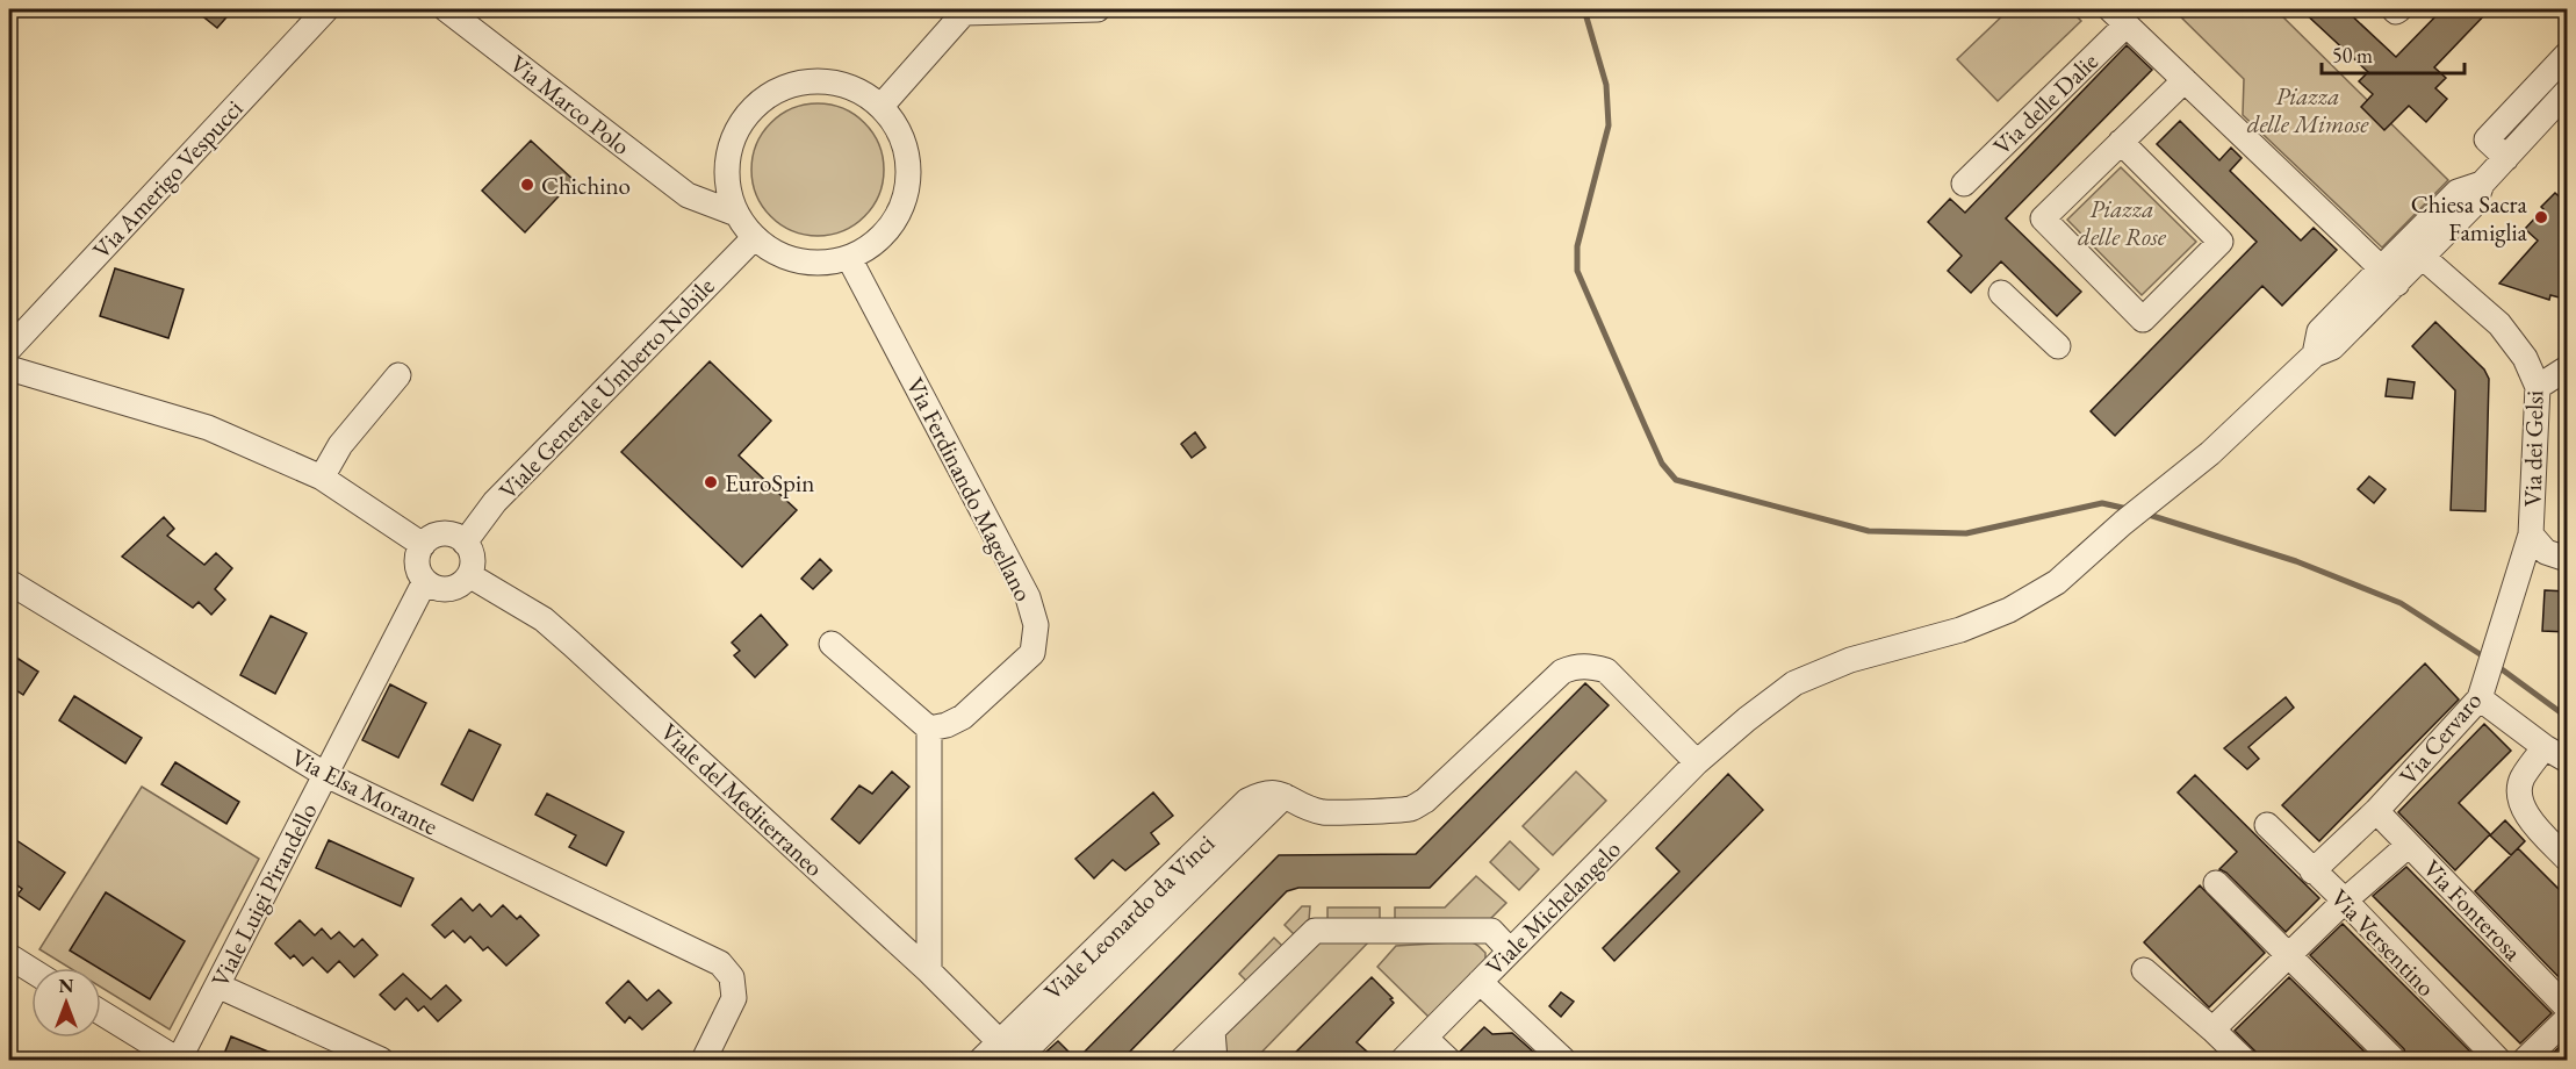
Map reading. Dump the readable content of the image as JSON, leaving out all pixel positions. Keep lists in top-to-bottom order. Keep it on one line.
{"streets":{"street":["Via delle Dalie","Via Marco Polo","Via Amerigo Vespucci","Viale Generale Umberto Nobile","Via dei Gelsi","Via Ferdinando Magellano","Via Cervaro","Via Elsa Morante","Viale del Mediterraneo","Viale Luigi Pirandello","Viale Michelangelo","Via Fonterosa","Viale Leonardo da Vinci","Via Versentino"]},"crossings":[["Via Marco Polo","Viale Generale Umberto Nobile"],["Via Marco Polo","Via Ferdinando Magellano"],["Viale Generale Umberto Nobile","Via Ferdinando Magellano"],["Viale Generale Umberto Nobile","Viale del Mediterraneo"],["Viale Generale Umberto Nobile","Viale Luigi Pirandello"],["Via dei Gelsi","Via Cervaro"],["Via dei Gelsi","Viale Michelangelo"],["Via Cervaro","Via Fonterosa"],["Via Cervaro","Via Versentino"],["Via Elsa Morante","Viale Luigi Pirandello"],["Viale del Mediterraneo","Viale Luigi Pirandello"],["Viale del Mediterraneo","Viale Leonardo da Vinci"],["Viale Michelangelo","Viale Leonardo da Vinci"]],"parks":["Piazza delle Mimose","Piazza delle Rose"],"places":["Chichino","Chiesa Sacra Famiglia","EuroSpin"],"scale_bar":"50 m","north":"top"}
